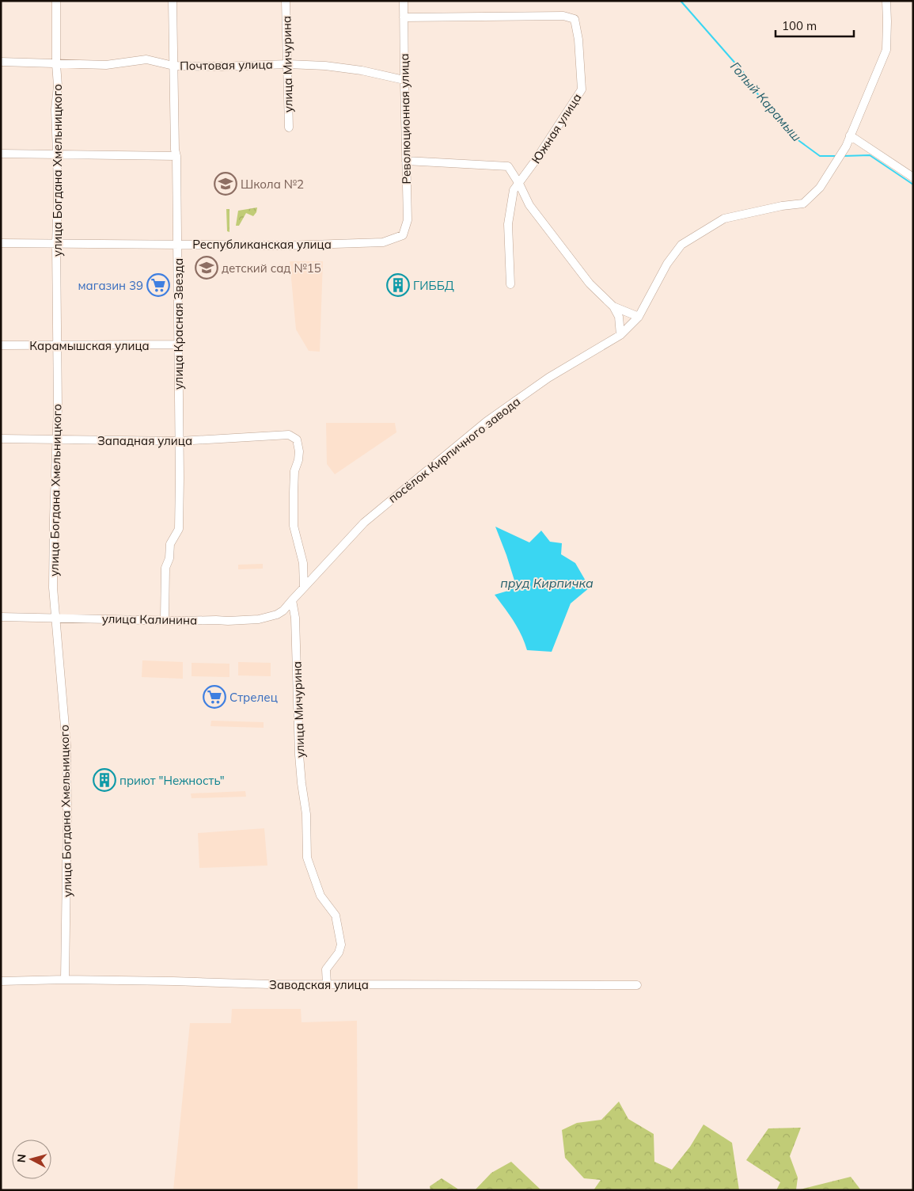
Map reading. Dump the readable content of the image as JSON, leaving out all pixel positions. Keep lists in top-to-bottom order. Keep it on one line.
{"streets":{"street":["улица Мичурина","Почтовая улица","Революционная улица","Южная улица","улица Богдана Хмельницкого","Республиканская улица","улица Красная Звезда","Карамышская улица","Западная улица","посёлок Кирпичного завода","улица Калинина","Заводская улица"]},"crossings":[["улица Мичурина","Почтовая улица"],["улица Мичурина","улица Калинина"],["улица Мичурина","Заводская улица"],["Почтовая улица","Революционная улица"],["Почтовая улица","улица Богдана Хмельницкого"],["Почтовая улица","улица Красная Звезда"],["Революционная улица","Южная улица"],["Революционная улица","Республиканская улица"],["улица Богдана Хмельницкого","Республиканская улица"],["улица Богдана Хмельницкого","Карамышская улица"],["улица Богдана Хмельницкого","Западная улица"],["улица Богдана Хмельницкого","улица Калинина"],["улица Богдана Хмельницкого","Заводская улица"],["Республиканская улица","улица Красная Звезда"],["улица Красная Звезда","Карамышская улица"],["улица Красная Звезда","Западная улица"],["улица Красная Звезда","улица Калинина"],["Западная улица","посёлок Кирпичного завода"]],"water":["Голый Карамыш","пруд Кирпичка"],"places":{"school or university":["Школа №2","детский сад №15"],"supermarket":["магазин 39","Стрелец"],"building":["ГИББД","приют \"Нежность\""]},"scale_bar":"100 m","north":"left"}
